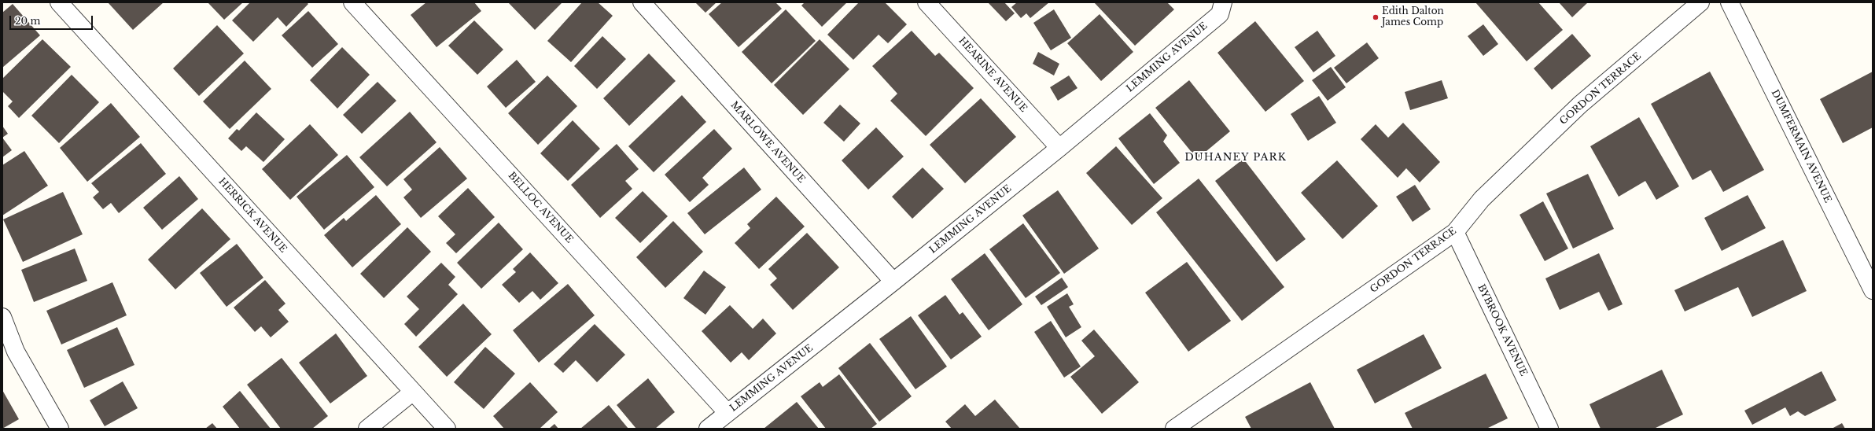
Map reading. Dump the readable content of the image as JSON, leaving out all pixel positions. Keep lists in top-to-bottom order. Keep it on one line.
{"streets":{"street":["LEMMING AVENUE","HEARINE AVENUE","GORDON TERRACE","MARLOWE AVENUE","DUMFERMAIN AVENUE","BELLOC AVENUE","HERRICK AVENUE","BYBROOK AVENUE"]},"crossings":[["LEMMING AVENUE","HEARINE AVENUE"],["LEMMING AVENUE","MARLOWE AVENUE"],["LEMMING AVENUE","BELLOC AVENUE"],["GORDON TERRACE","BYBROOK AVENUE"]],"districts":["DUHANEY PARK"],"places":["Edith Dalton James Comp"],"scale_bar":"20 m"}
